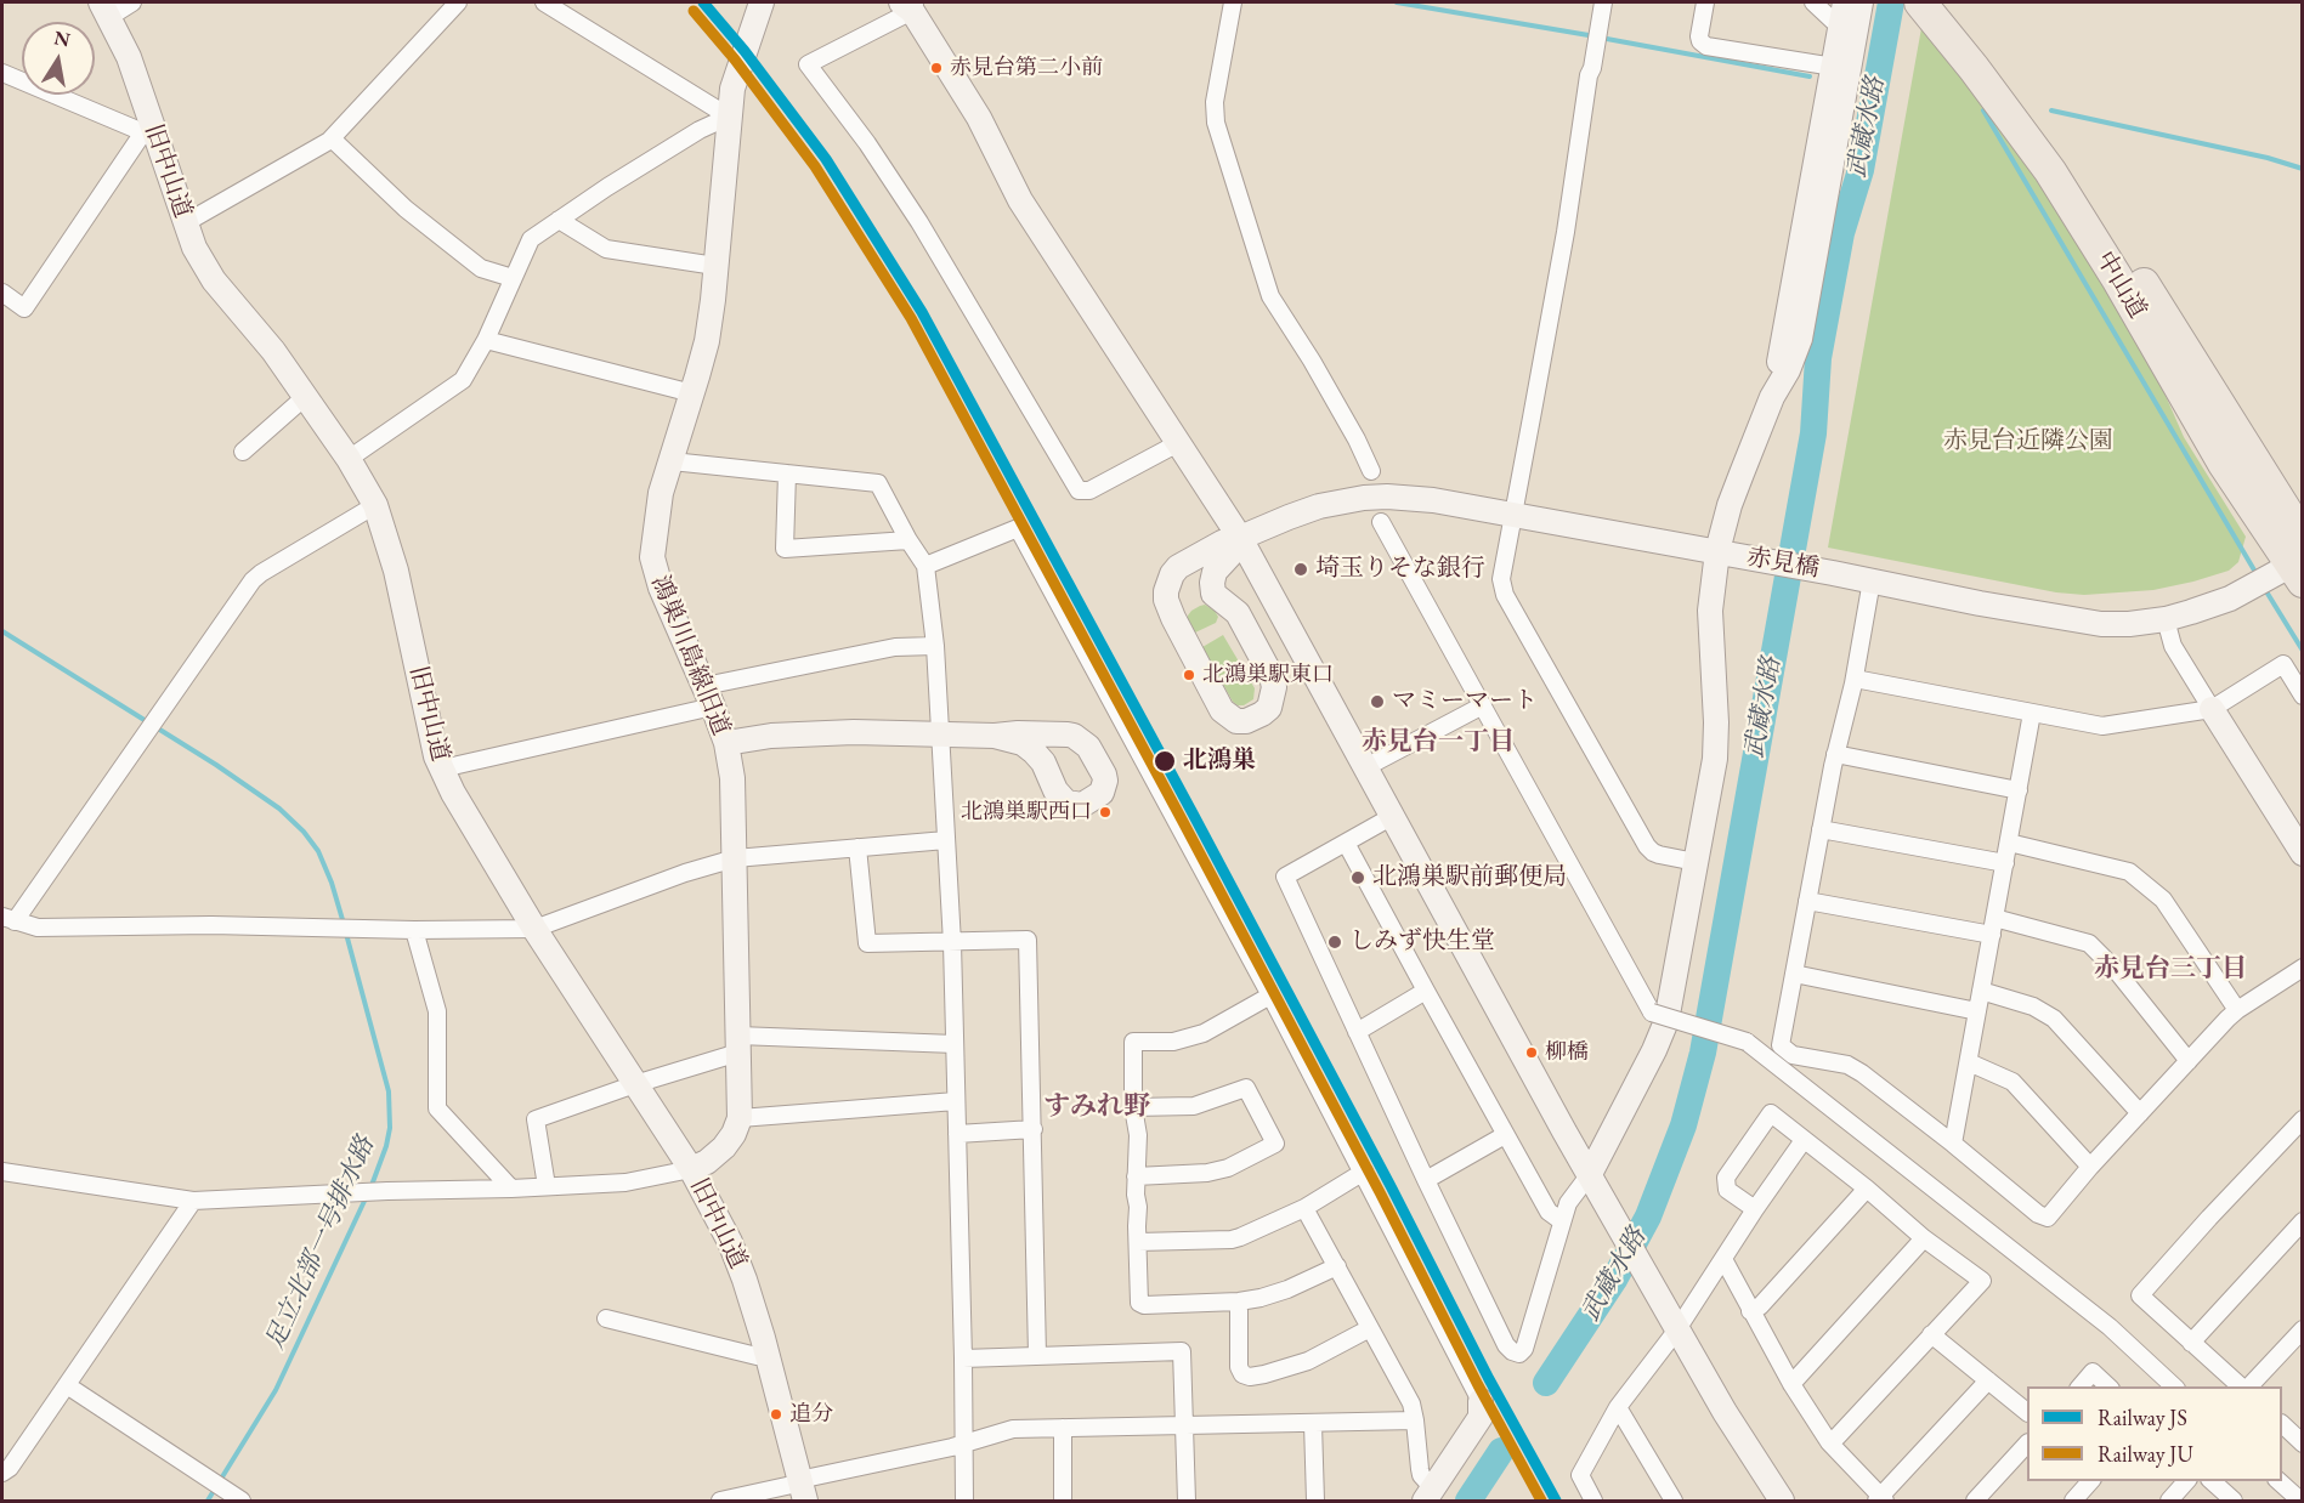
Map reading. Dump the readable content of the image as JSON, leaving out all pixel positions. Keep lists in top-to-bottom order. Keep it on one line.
{"streets":{"highway":["中山道"],"street":["旧中山道","赤見橋","鴻巣川島線旧道"]},"crossings":[["中山道","赤見橋"]],"districts":["赤見台一丁目","赤見台三丁目","すみれ野"],"water":["武蔵水路","足立北部一号排水路"],"parks":["赤見台近隣公園"],"places":["赤見台第二小前","埼玉りそな銀行","北鴻巣駅東口","マミーマート","北鴻巣","北鴻巣駅西口","北鴻巣駅前郵便局","しみず快生堂","柳橋","追分"],"lines":["rail line JS","rail line JU"],"legend":["Railway JS","Railway JU"],"north":"top"}
